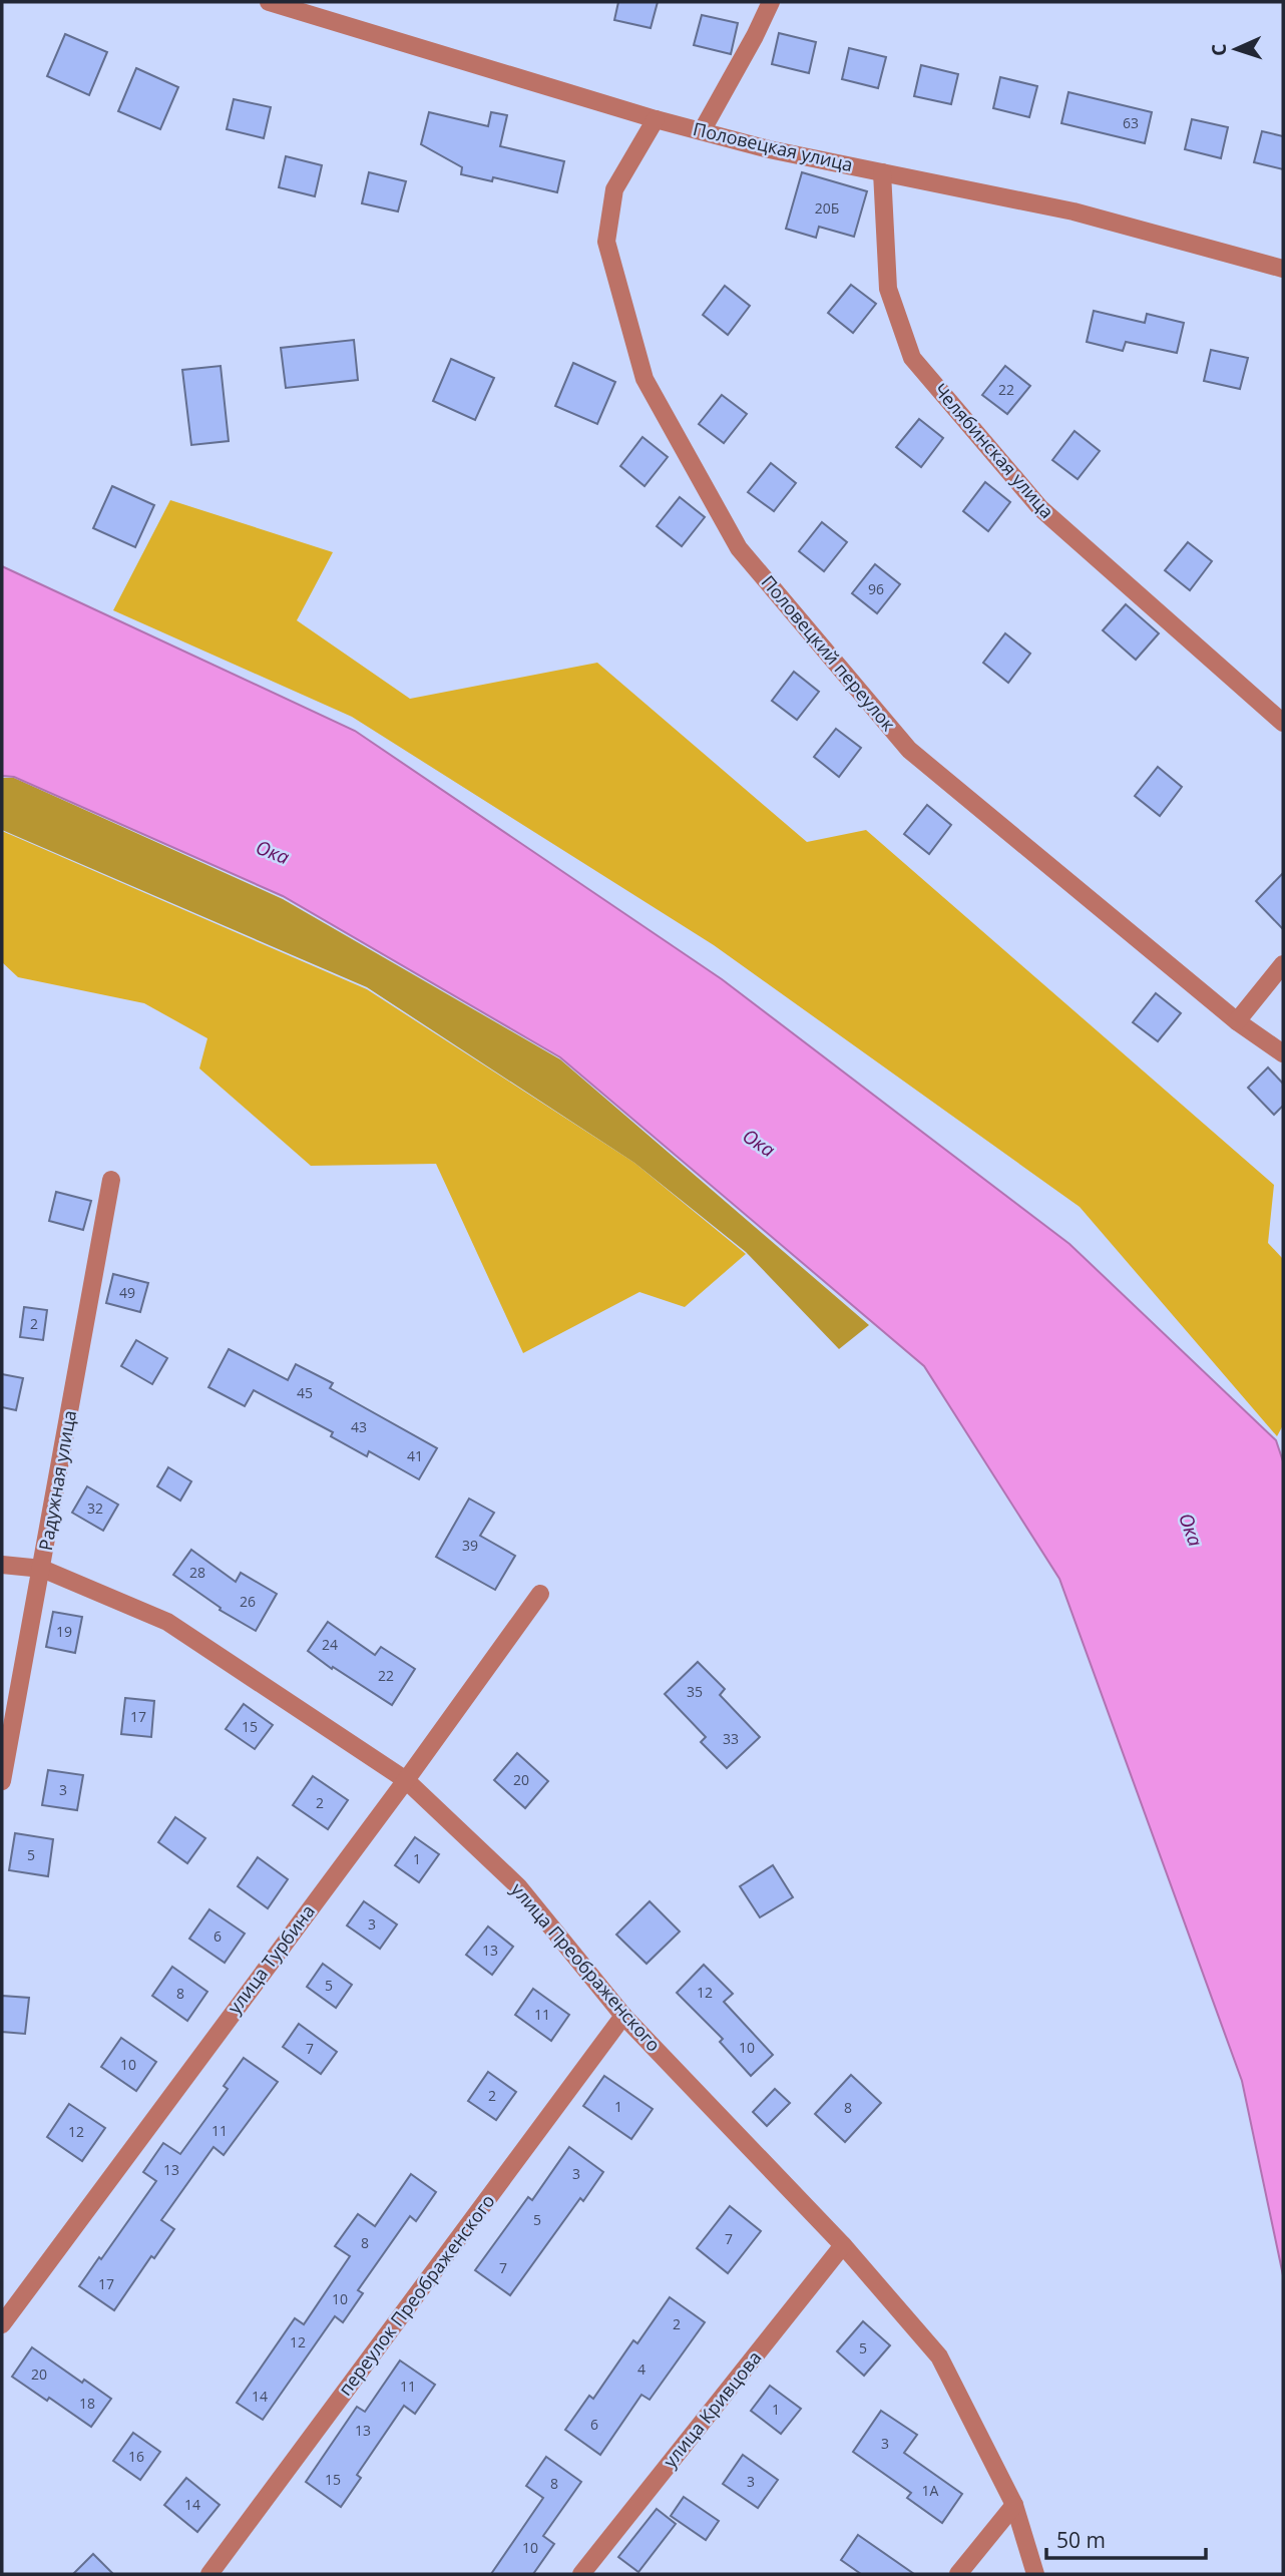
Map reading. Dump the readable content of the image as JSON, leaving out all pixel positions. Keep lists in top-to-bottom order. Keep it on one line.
{"streets":{"street":["Половецкая улица","Челябинская улица","Половецкий переулок","Радужная улица","улица Турбина","улица Преображенского","переулок Преображенского","улица Кривцова"]},"crossings":[["Половецкая улица","Челябинская улица"],["Половецкая улица","Половецкий переулок"],["Радужная улица","улица Преображенского"],["улица Турбина","улица Преображенского"],["улица Преображенского","переулок Преображенского"],["улица Преображенского","улица Кривцова"]],"water":["Ока"],"house_numbers":["63","20Б","22","96","49","2","45","43","41","32","39","28","26","19","24","22","35","17","15","33","20","3","2","5","1","3","6","13","5","12","8","11","10","7","10","2","1","8","11","12","13","3","5","7","8","7","17","10","2","12","5","4","20","11","14","18","1","6","13","3","16","15","3","8","1А","14","10"],"scale_bar":"50 m","north":"left"}
